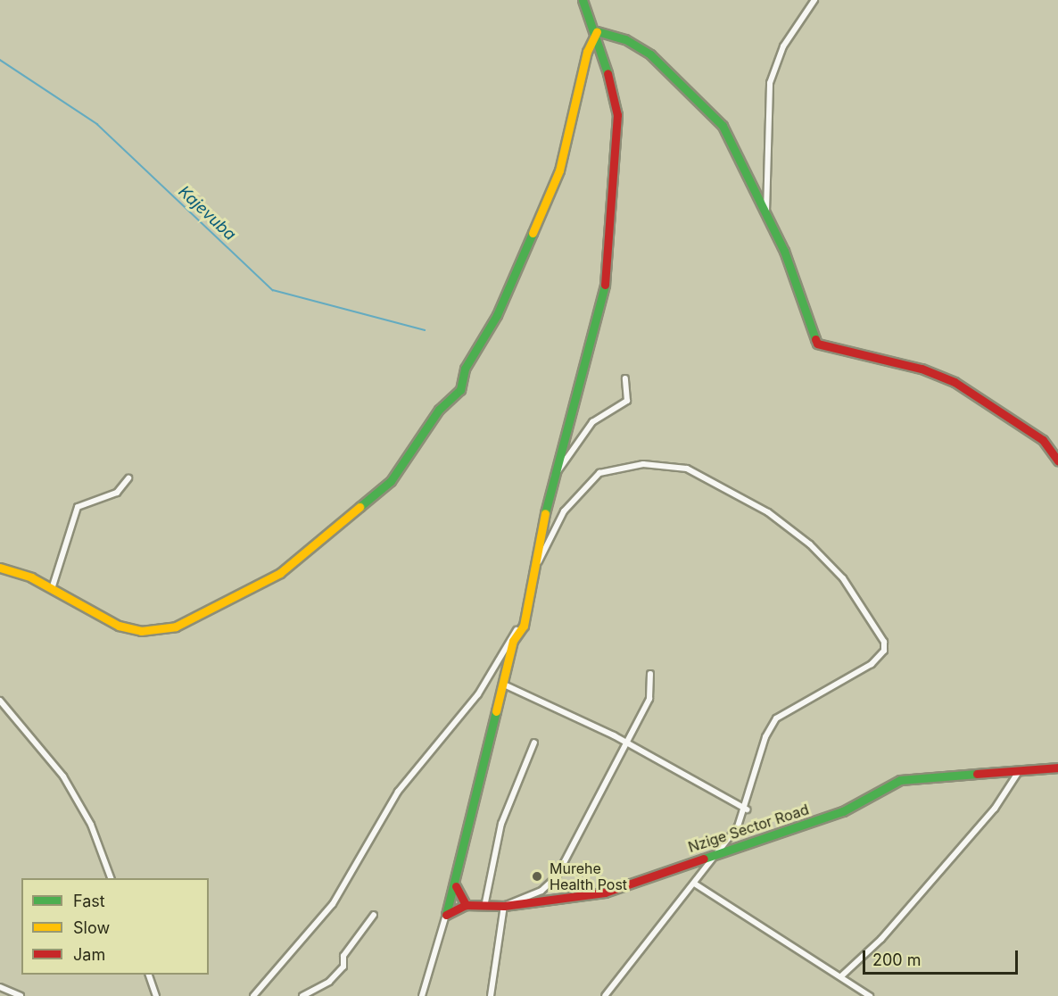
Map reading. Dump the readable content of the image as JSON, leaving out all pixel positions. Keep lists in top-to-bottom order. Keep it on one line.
{"streets":{"street":["Nzige Sector Road"]},"water":["Kajevuba"],"places":["Murehe Health Post"],"legend":["Fast","Slow","Jam"],"scale_bar":"200 m"}
